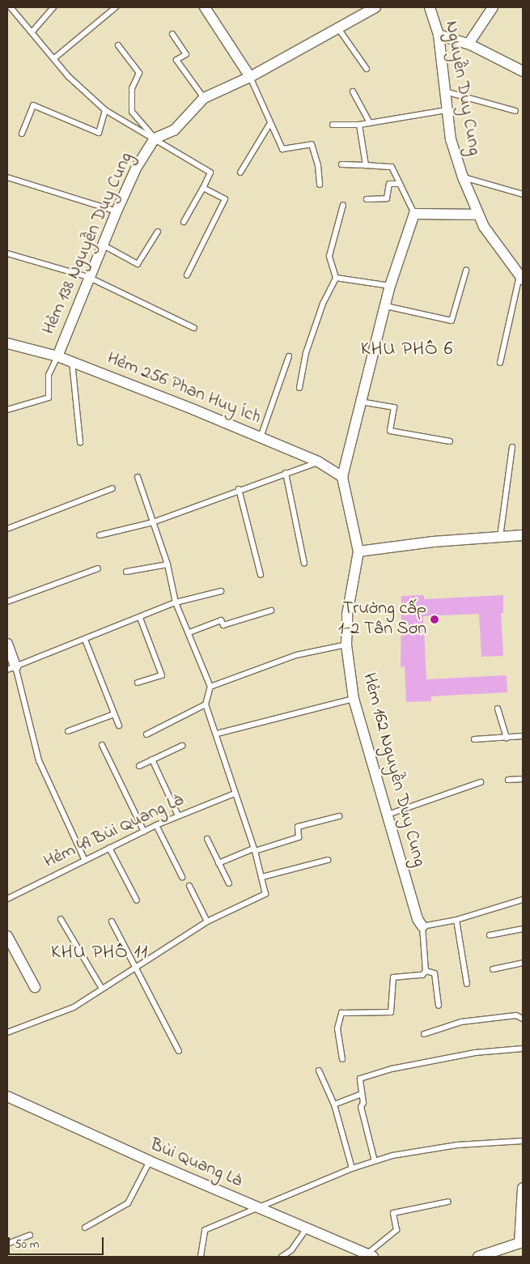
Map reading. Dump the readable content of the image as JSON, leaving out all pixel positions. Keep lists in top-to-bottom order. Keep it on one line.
{"streets":{"street":["Nguyễn Duy Cung","Hẻm 138 Nguyễn Duy Cung","Hẻm 256 Phan Huy Ích","Hẻm 162 Nguyễn Duy Cung","Bùi Quang Là"],"lane":["Hẻm 49 Bùi Quang Là"]},"crossings":[["Hẻm 138 Nguyễn Duy Cung","Hẻm 256 Phan Huy Ích"],["Hẻm 256 Phan Huy Ích","Hẻm 162 Nguyễn Duy Cung"]],"districts":["KHU PHỐ 6","KHU PHỐ 11"],"places":["Trường cấp 1-2 Tân Sơn"],"scale_bar":"50 m"}
